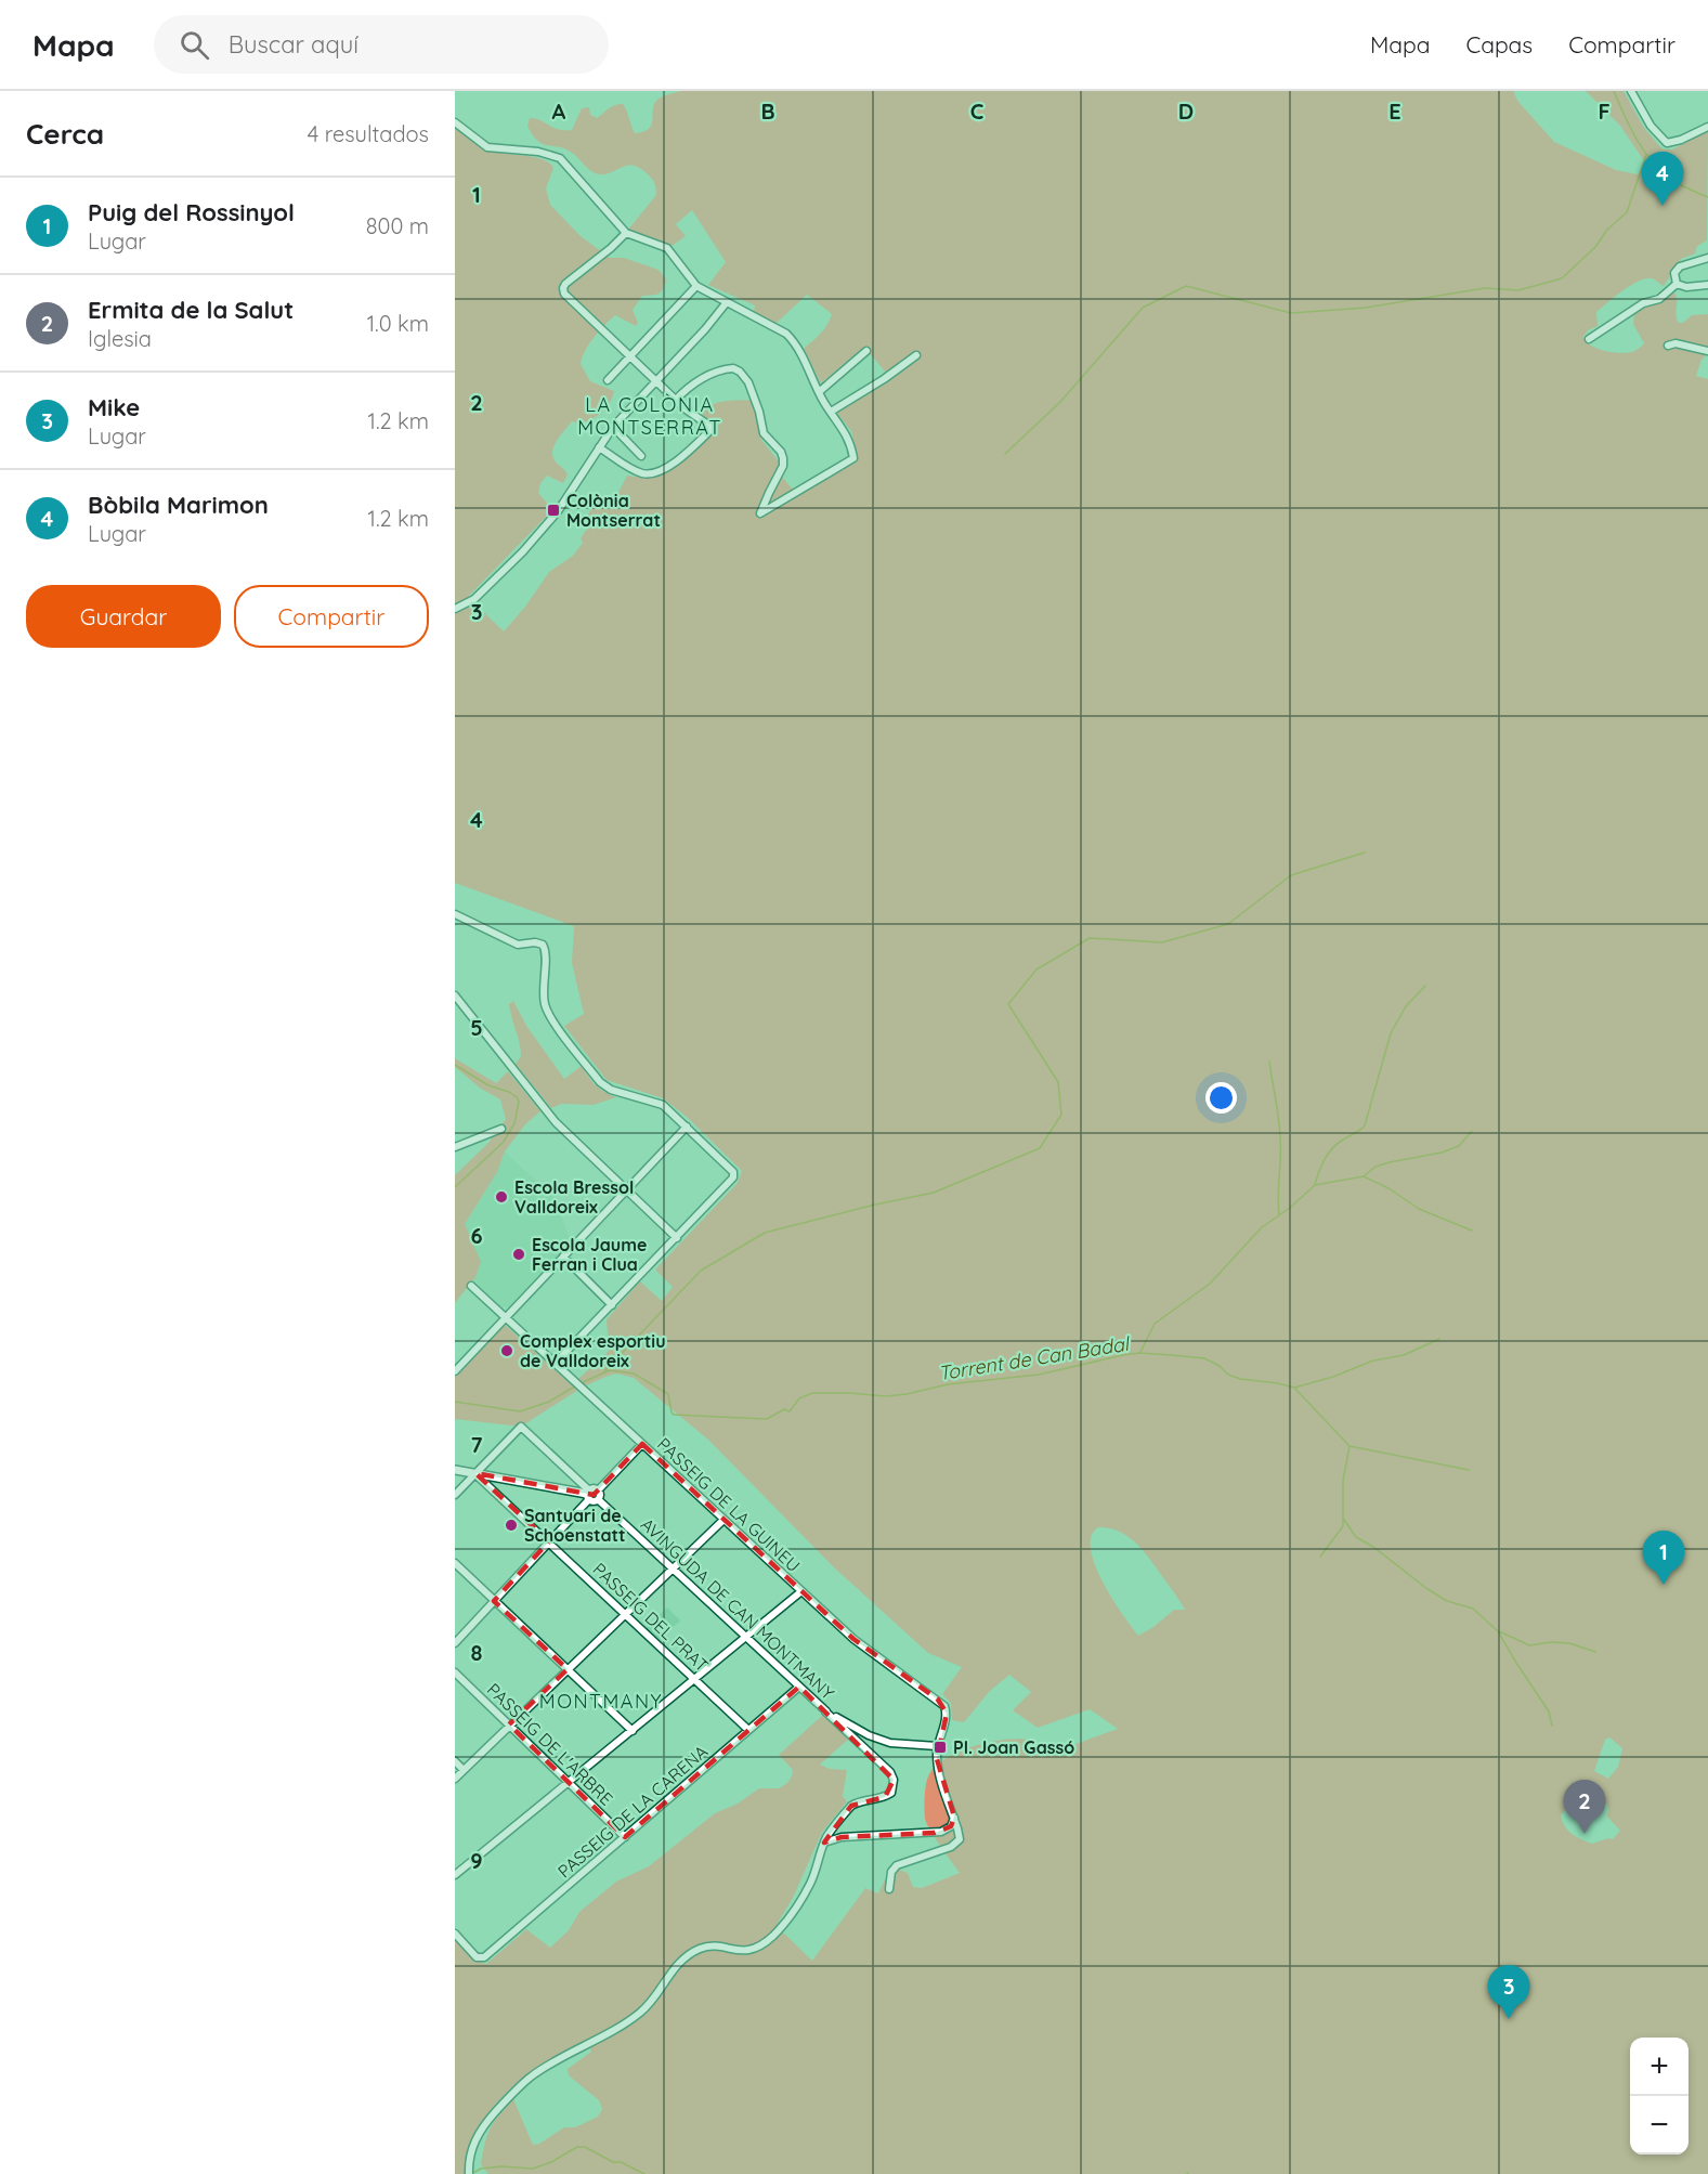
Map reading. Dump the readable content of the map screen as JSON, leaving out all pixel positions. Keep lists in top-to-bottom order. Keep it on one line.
{"streets":{"street":["PASSEIG DE LA GUINEU","AVINGUDA DE CAN MONTMANY","PASSEIG DEL PRAT","PASSEIG DE L'ARBRE","PASSEIG DE LA CARENA"]},"crossings":[["PASSEIG DE LA GUINEU","AVINGUDA DE CAN MONTMANY"],["AVINGUDA DE CAN MONTMANY","PASSEIG DE LA CARENA"],["PASSEIG DEL PRAT","PASSEIG DE LA CARENA"],["PASSEIG DE L'ARBRE","PASSEIG DE LA CARENA"]],"districts":["LA COLÒNIA MONTSERRAT","MONTMANY"],"water":["Torrent de Can Badal"],"places":{"transit":["Colònia Montserrat","Pl. Joan Gassó"],"other":["Escola Bressol Valldoreix","Escola Jaume Ferran i Clua","Complex esportiu de Valldoreix","Santuari de Schoenstatt"]},"page":{"header":"Mapa","search":"Buscar aquí","nav":["Mapa","Capas","Compartir"],"heading":["Cerca","4 resultados"],"pins":["4","1","2","3"],"list":[{"mark":"1","name":"Puig del Rossinyol","note":"Lugar","value":"800 m"},{"mark":"2","name":"Ermita de la Salut","note":"Iglesia","value":"1.0 km"},{"mark":"3","name":"Mike","note":"Lugar","value":"1.2 km"},{"mark":"4","name":"Bòbila Marimon","note":"Lugar","value":"1.2 km"}],"buttons":["Guardar","Compartir"],"map_buttons":["+","−"]},"grid":{"columns":["A","B","C","D","E","F"],"rows":["1","2","3","4","5","6","7","8","9"]}}
